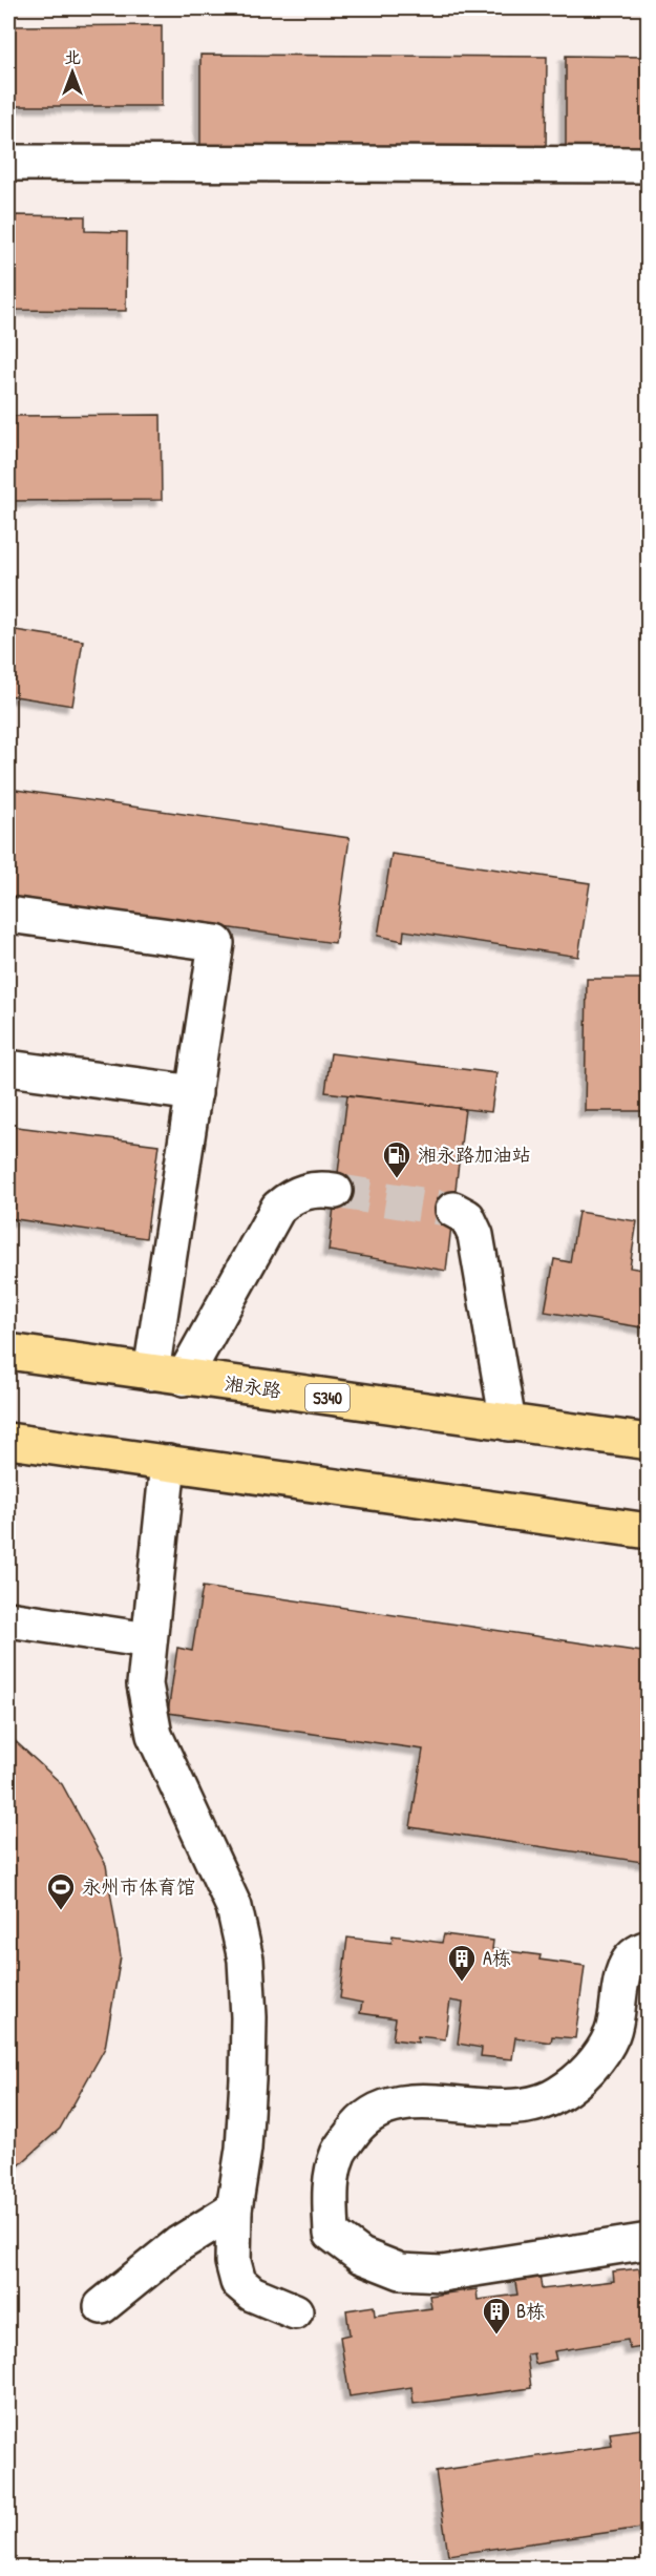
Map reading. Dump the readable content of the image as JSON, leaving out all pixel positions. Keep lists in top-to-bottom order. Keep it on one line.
{"streets":{"main road":["湘永路","S340"]},"places":{"fuel station":["湘永路加油站"],"sports":["永州市体育馆"],"building":["A栋","B栋"]},"north":"top"}
